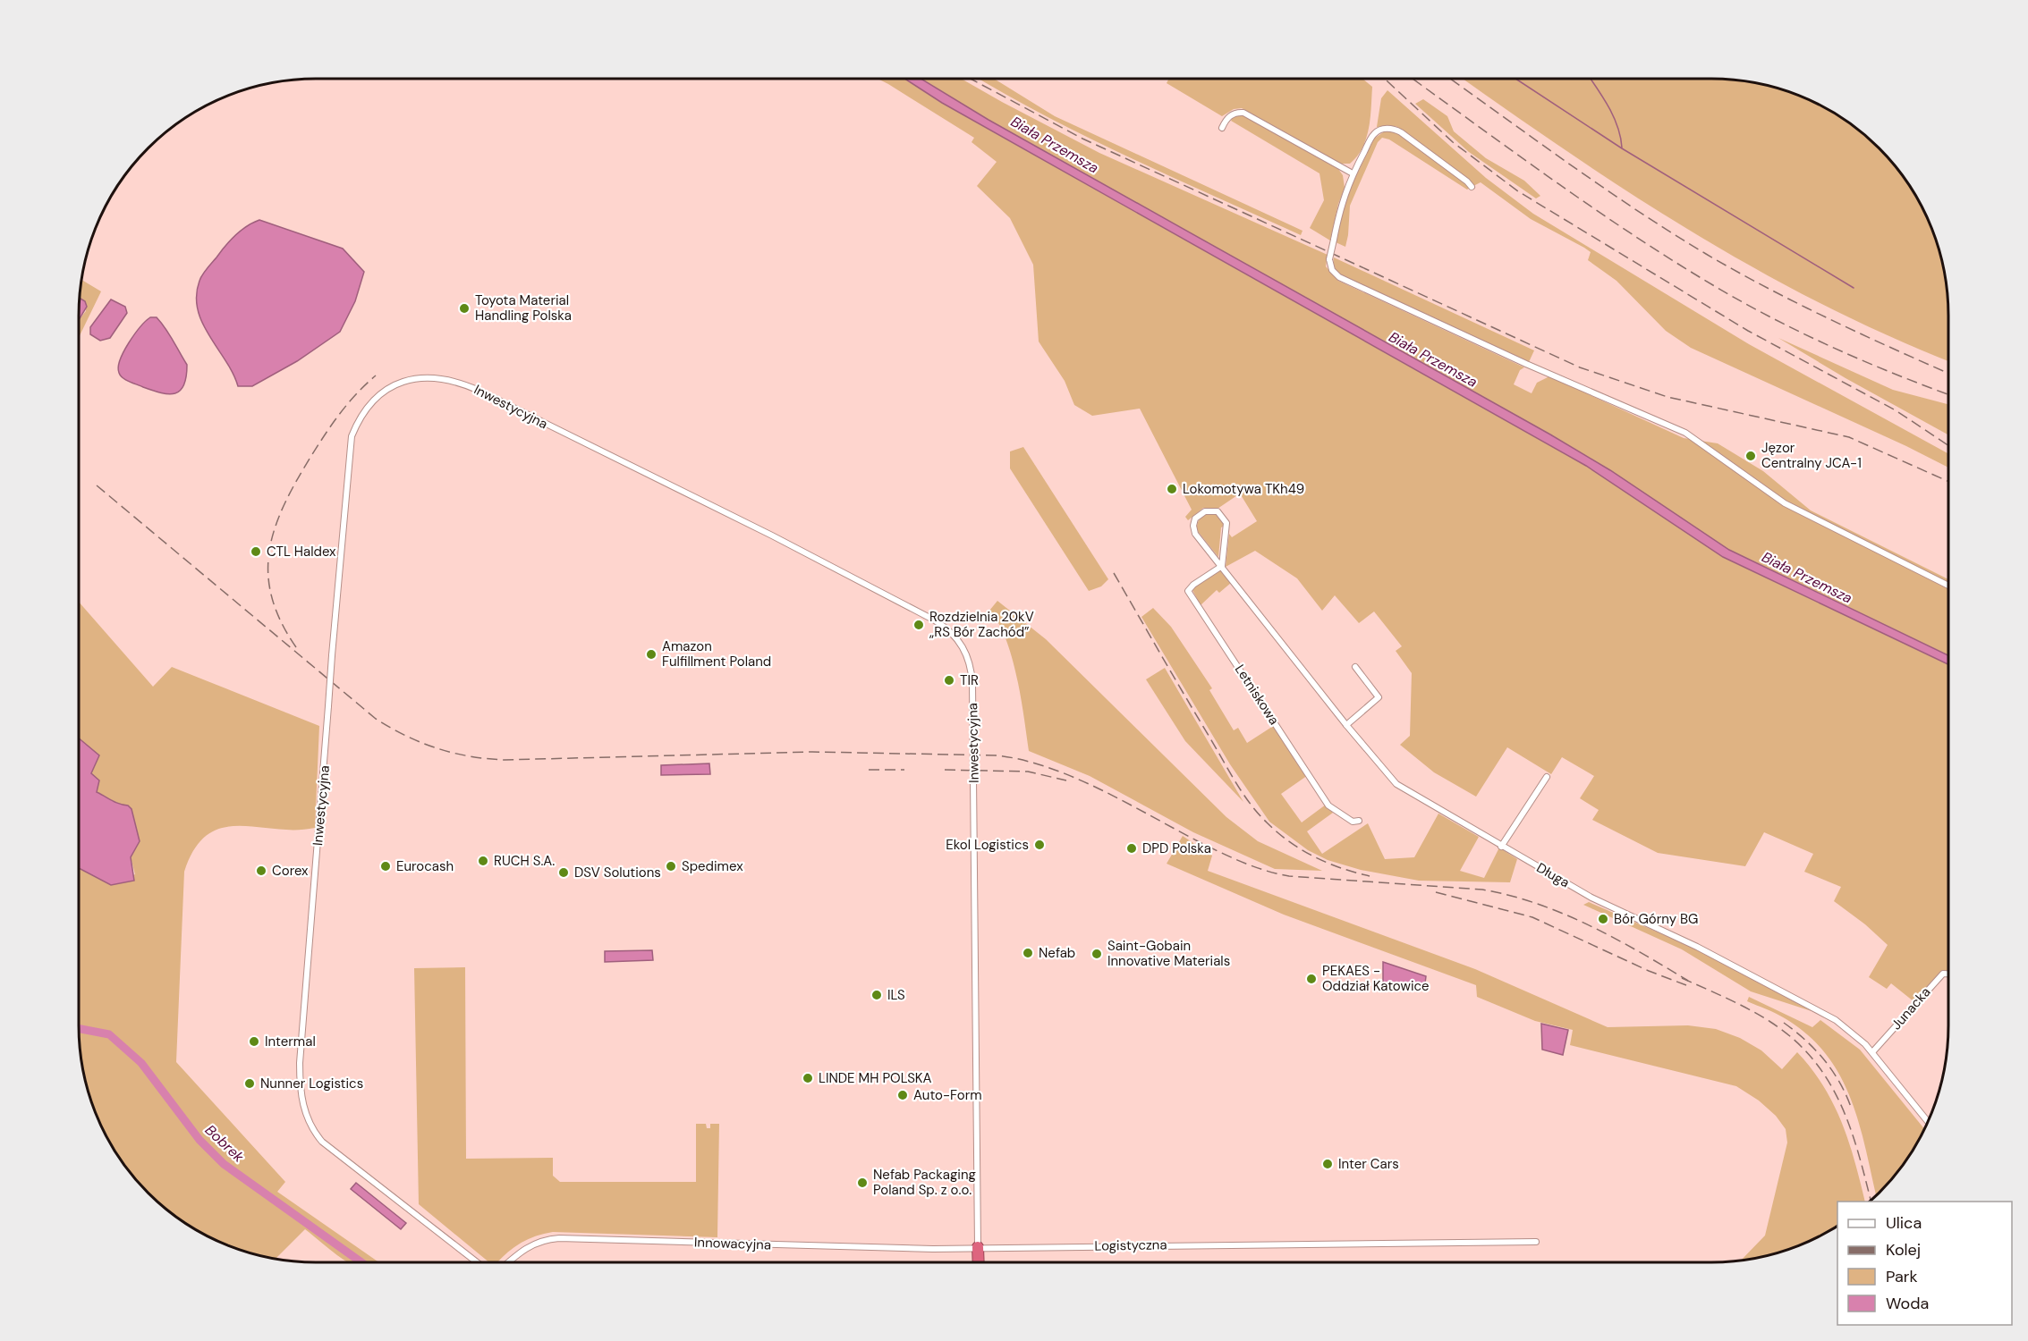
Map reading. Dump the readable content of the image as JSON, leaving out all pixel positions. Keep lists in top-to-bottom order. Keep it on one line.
{"streets":{"street":["Inwestycyjna","Letniskowa","Długa","Junacka","Innowacyjna","Logistyczna"]},"crossings":[["Inwestycyjna","Innowacyjna"],["Inwestycyjna","Logistyczna"],["Letniskowa","Długa"],["Długa","Junacka"],["Innowacyjna","Logistyczna"]],"water":["Biała Przemsza","Bobrek"],"places":["Toyota Material Handling Polska","Jęzor Centralny JCA-1","Lokomotywa TKh49","CTL Haldex","Rozdzielnia 20kV „RS Bór Zachód”","Amazon Fulfillment Poland","TIR","Ekol Logistics","DPD Polska","RUCH S.A.","Eurocash","Spedimex","Corex","DSV Solutions","Bór Górny BG","Nefab","Saint-Gobain Innovative Materials","PEKAES - Oddział Katowice","ILS","Intermal","LINDE MH POLSKA","Nunner Logistics","Auto-Form","Inter Cars","Nefab Packaging Poland Sp. z o.o."],"legend":["Ulica","Kolej","Park","Woda"]}
